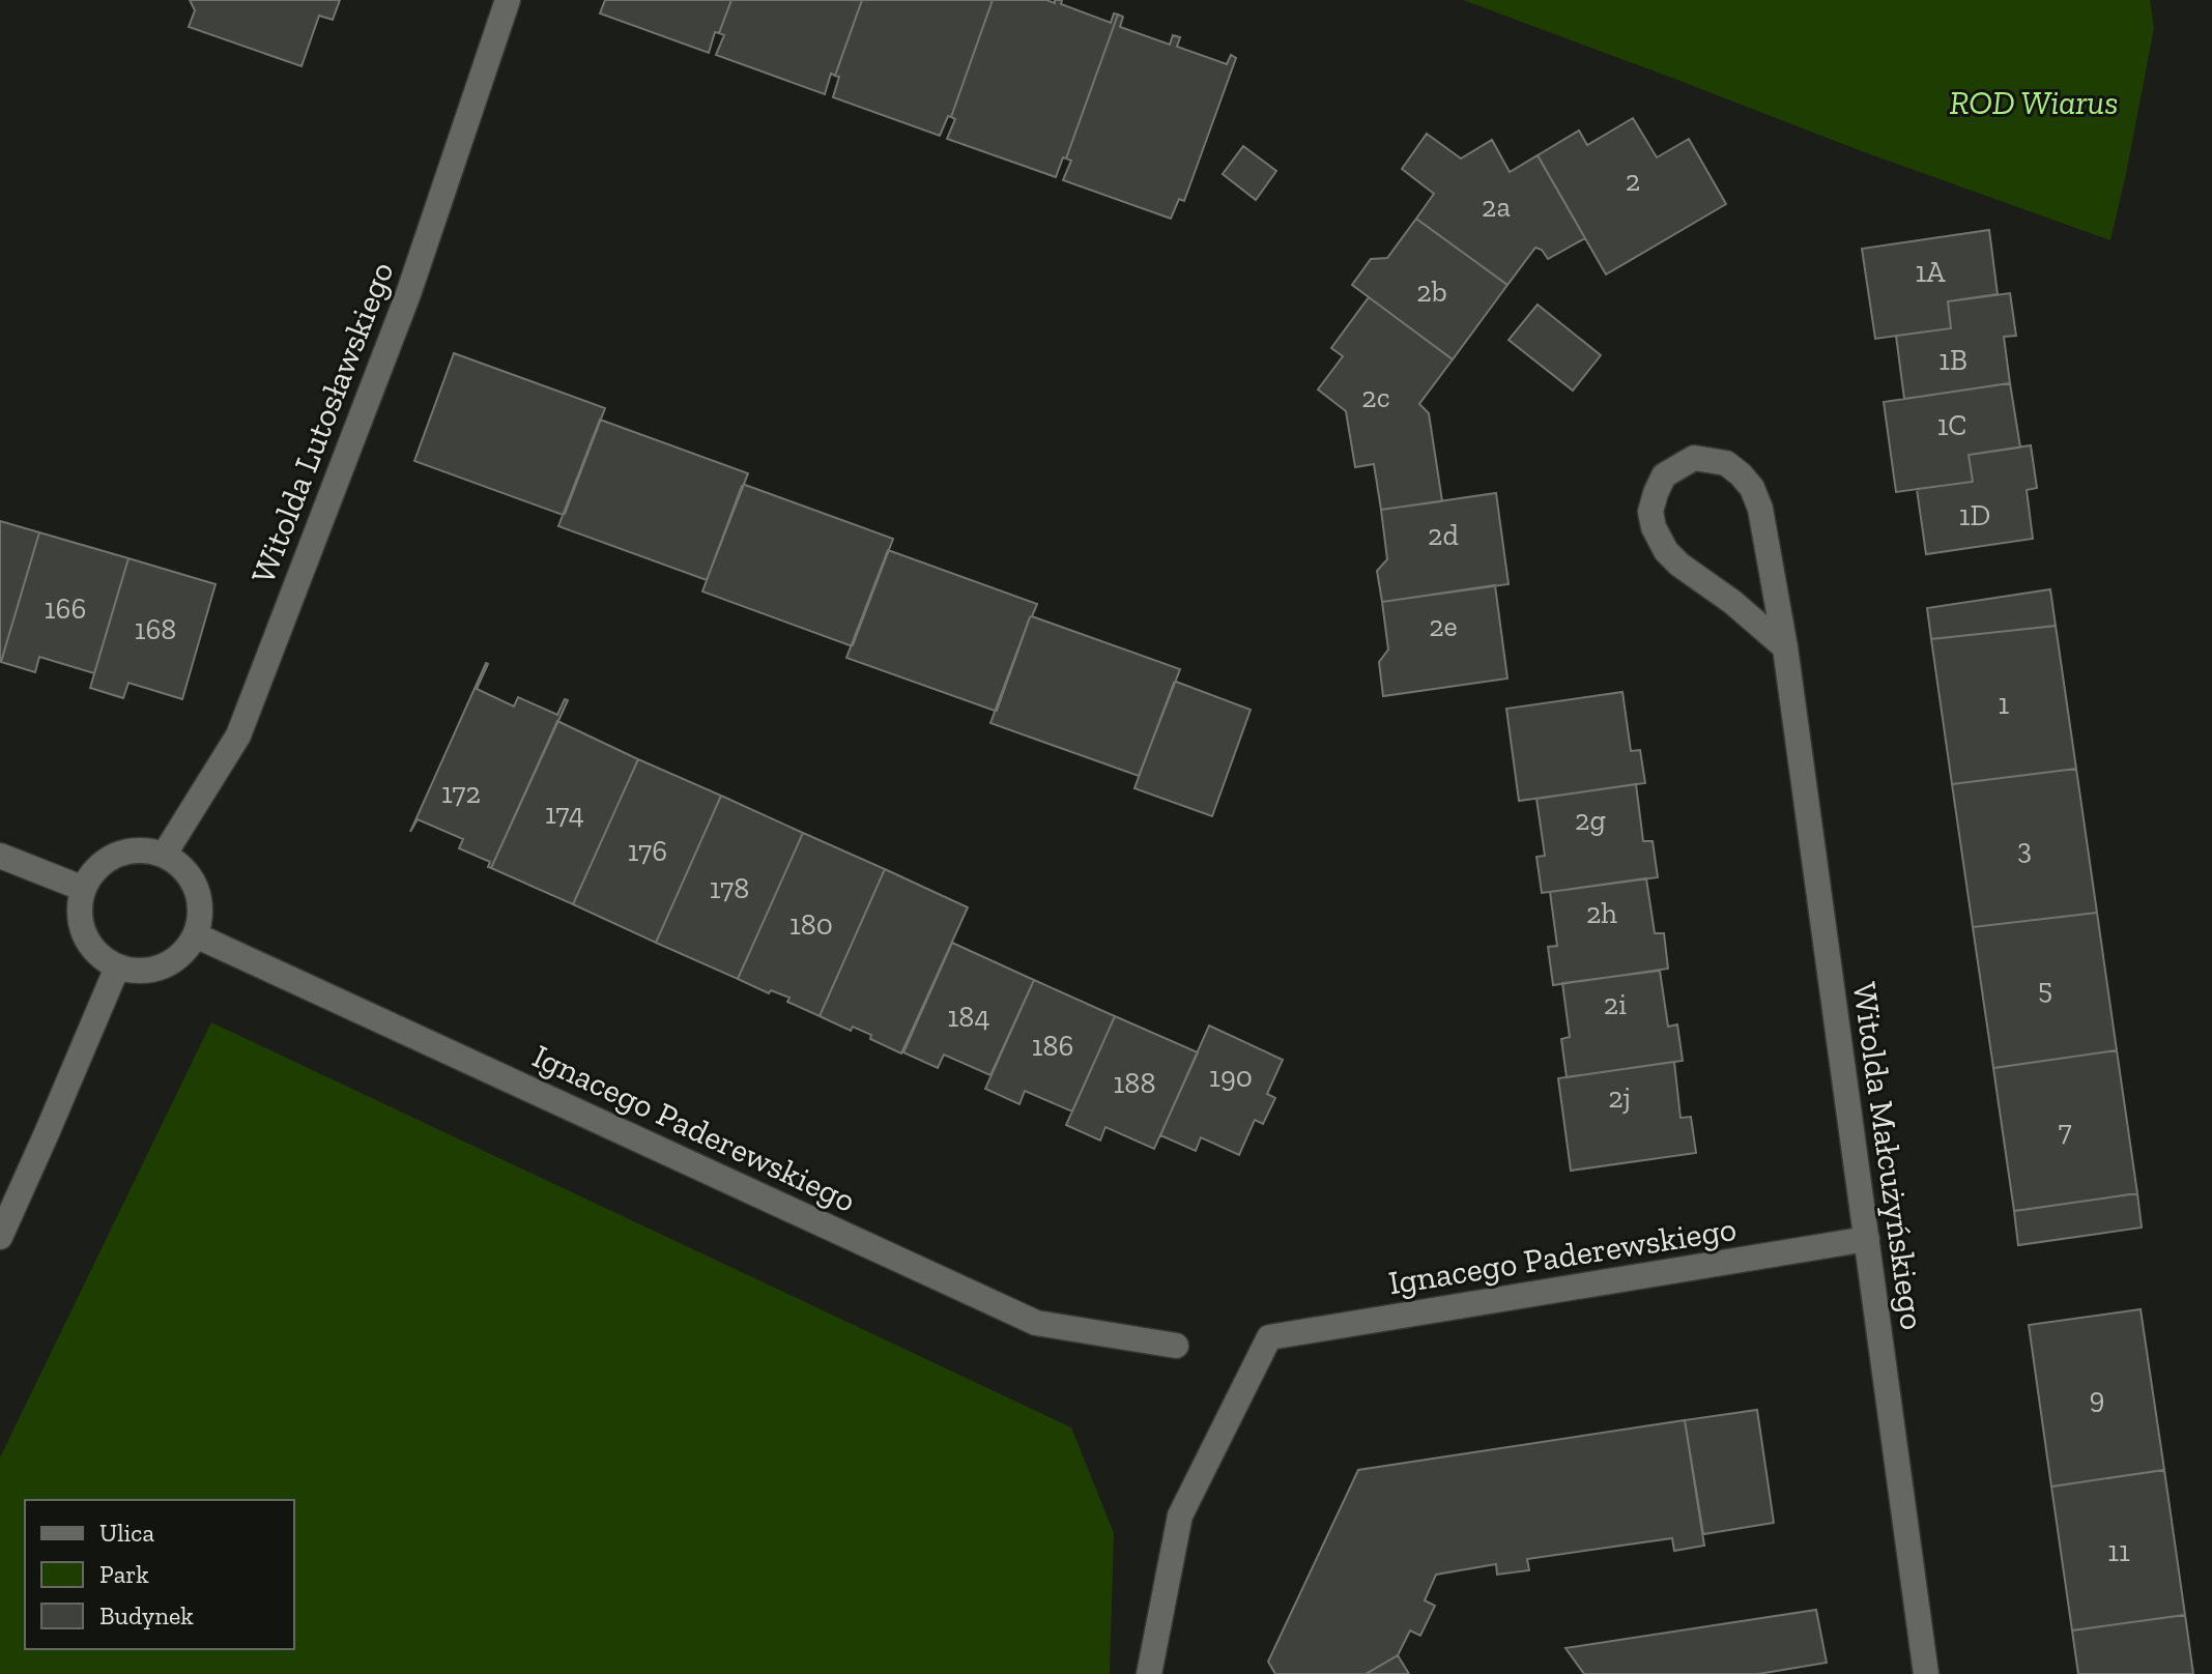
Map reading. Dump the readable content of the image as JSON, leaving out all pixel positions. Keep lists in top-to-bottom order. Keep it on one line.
{"streets":{"street":["Witolda Lutosławskiego","Ignacego Paderewskiego","Witolda Małcużyńskiego"]},"crossings":[["Witolda Lutosławskiego","Ignacego Paderewskiego"],["Ignacego Paderewskiego","Witolda Małcużyńskiego"]],"parks":["ROD Wiarus"],"house_numbers":["2","2a","1A","2b","1B","2c","1C","1D","2d","166","2e","168","1","172","174","2g","3","176","178","2h","180","5","2i","184","186","190","188","2j","7","9","11"],"legend":["Ulica","Park","Budynek"]}
